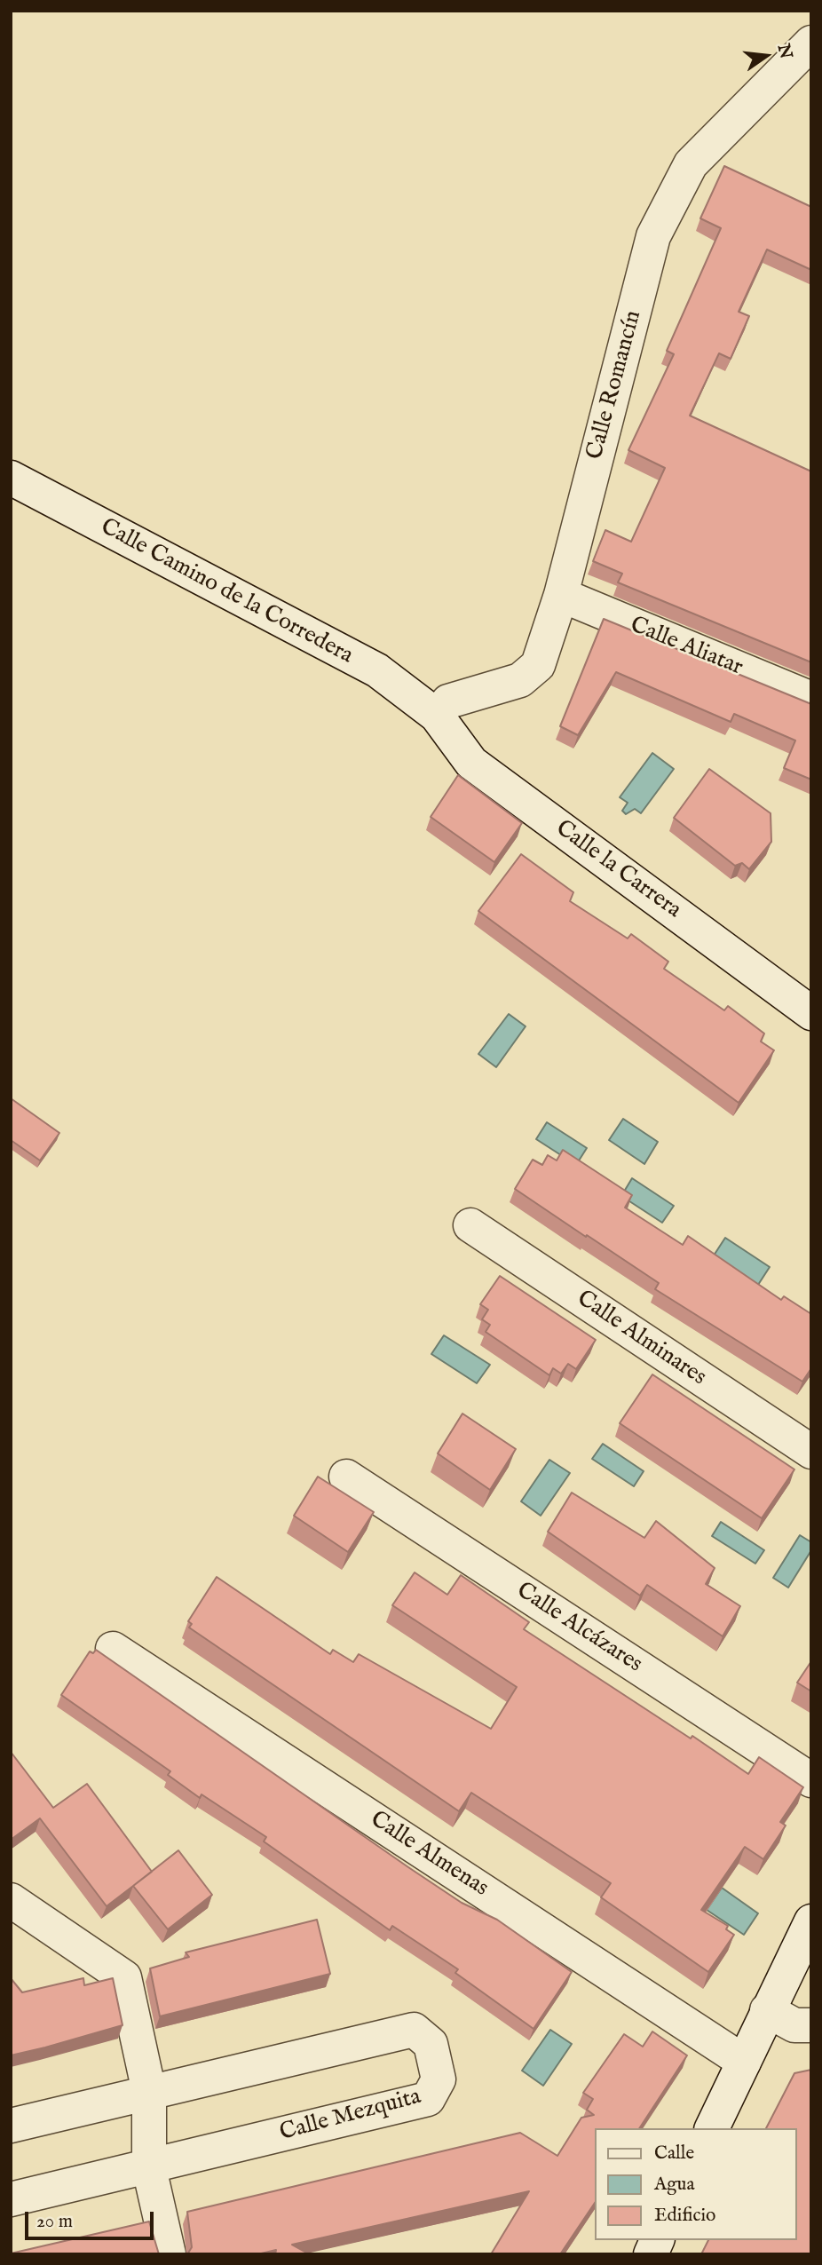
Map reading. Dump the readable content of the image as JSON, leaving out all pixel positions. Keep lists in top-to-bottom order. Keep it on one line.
{"streets":{"street":["Calle Romancín","Calle Camino de la Corredera","Calle Aliatar","Calle la Carrera","Calle Alminares","Calle Alcázares","Calle Almenas","Calle Mezquita"]},"crossings":[["Calle Romancín","Calle Camino de la Corredera"],["Calle Romancín","Calle Aliatar"],["Calle Romancín","Calle la Carrera"],["Calle Camino de la Corredera","Calle la Carrera"]],"legend":["Calle","Agua","Edificio"],"scale_bar":"20 m","north":"right"}
